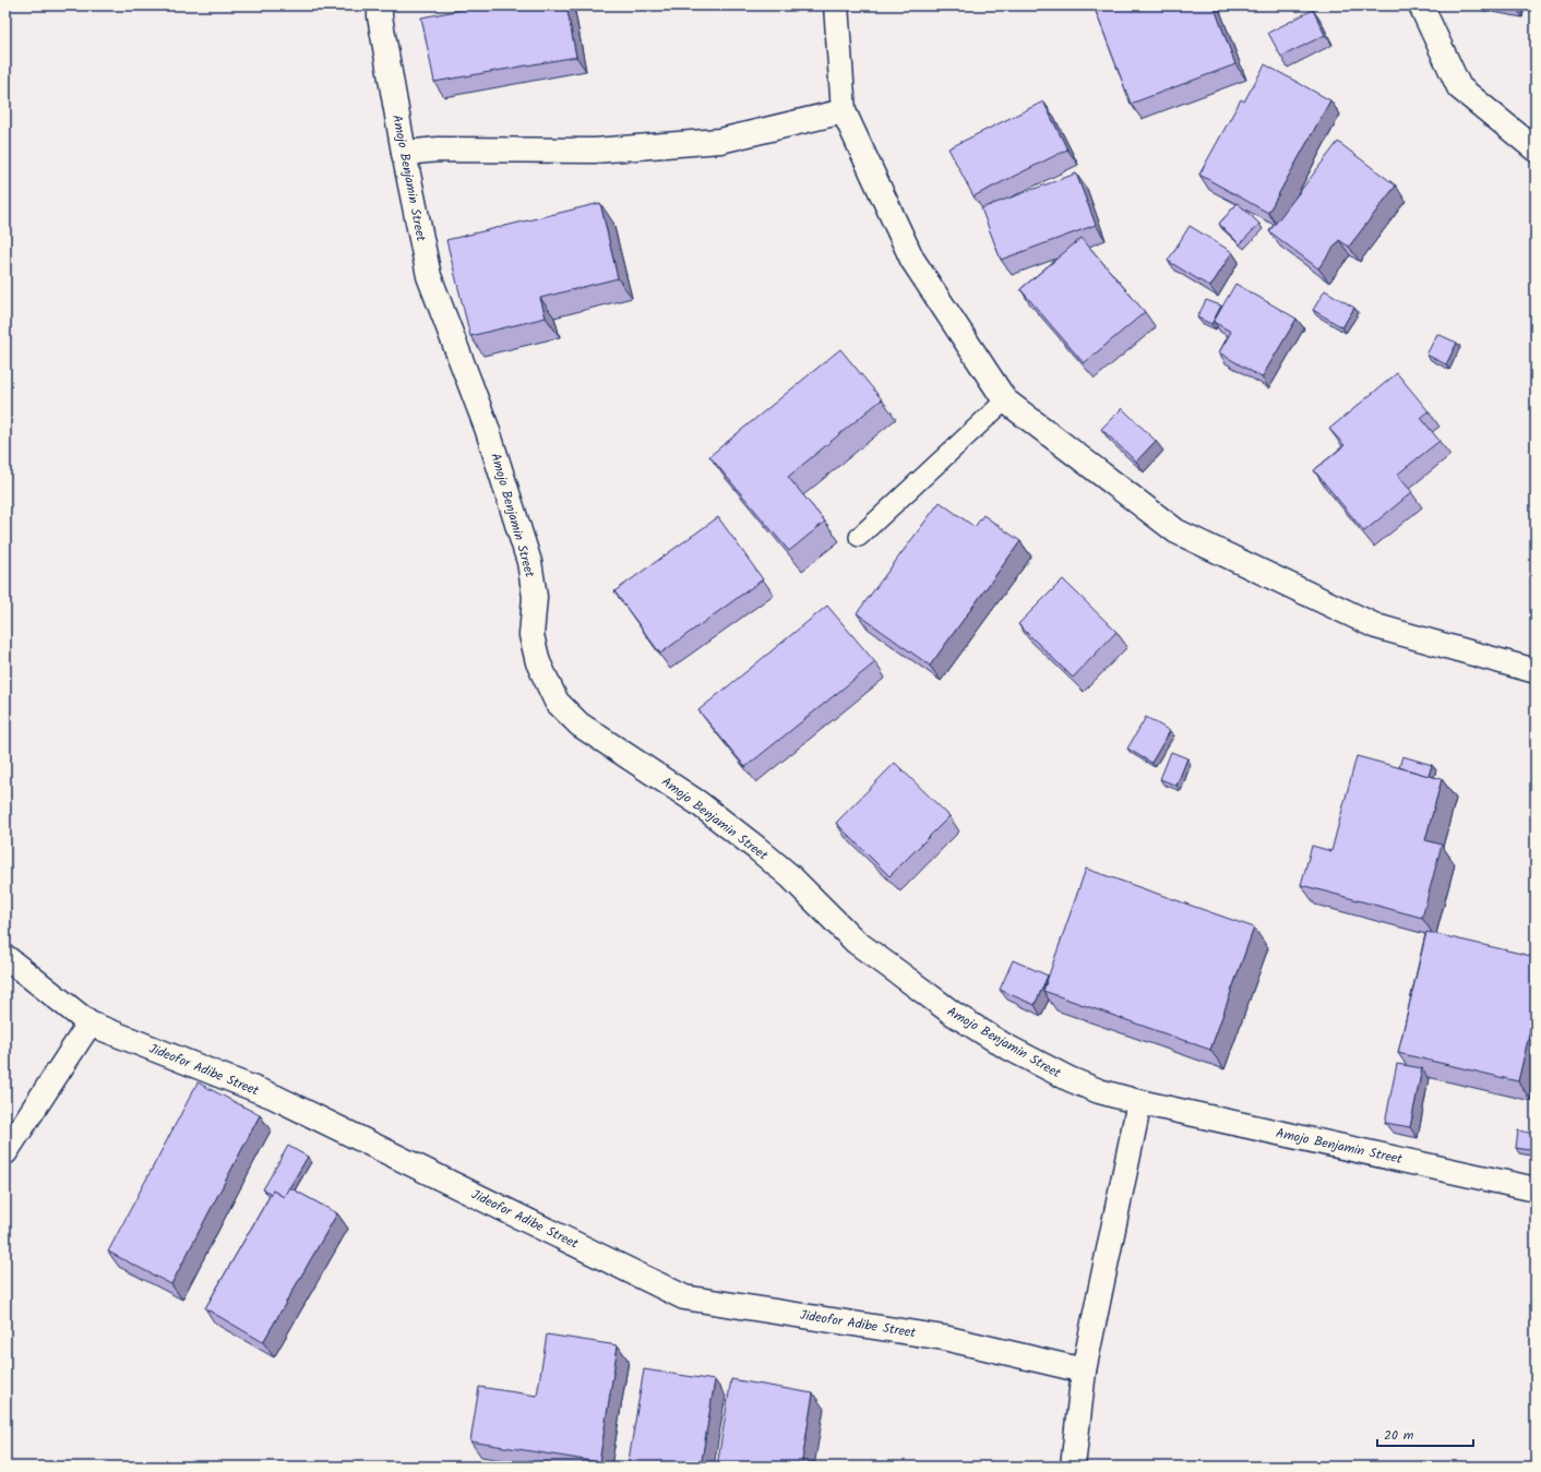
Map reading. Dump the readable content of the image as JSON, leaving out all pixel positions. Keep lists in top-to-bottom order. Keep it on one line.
{"streets":{"street":["Amojo Benjamin Street","Jideofor Adibe Street"]},"scale_bar":"20 m"}
